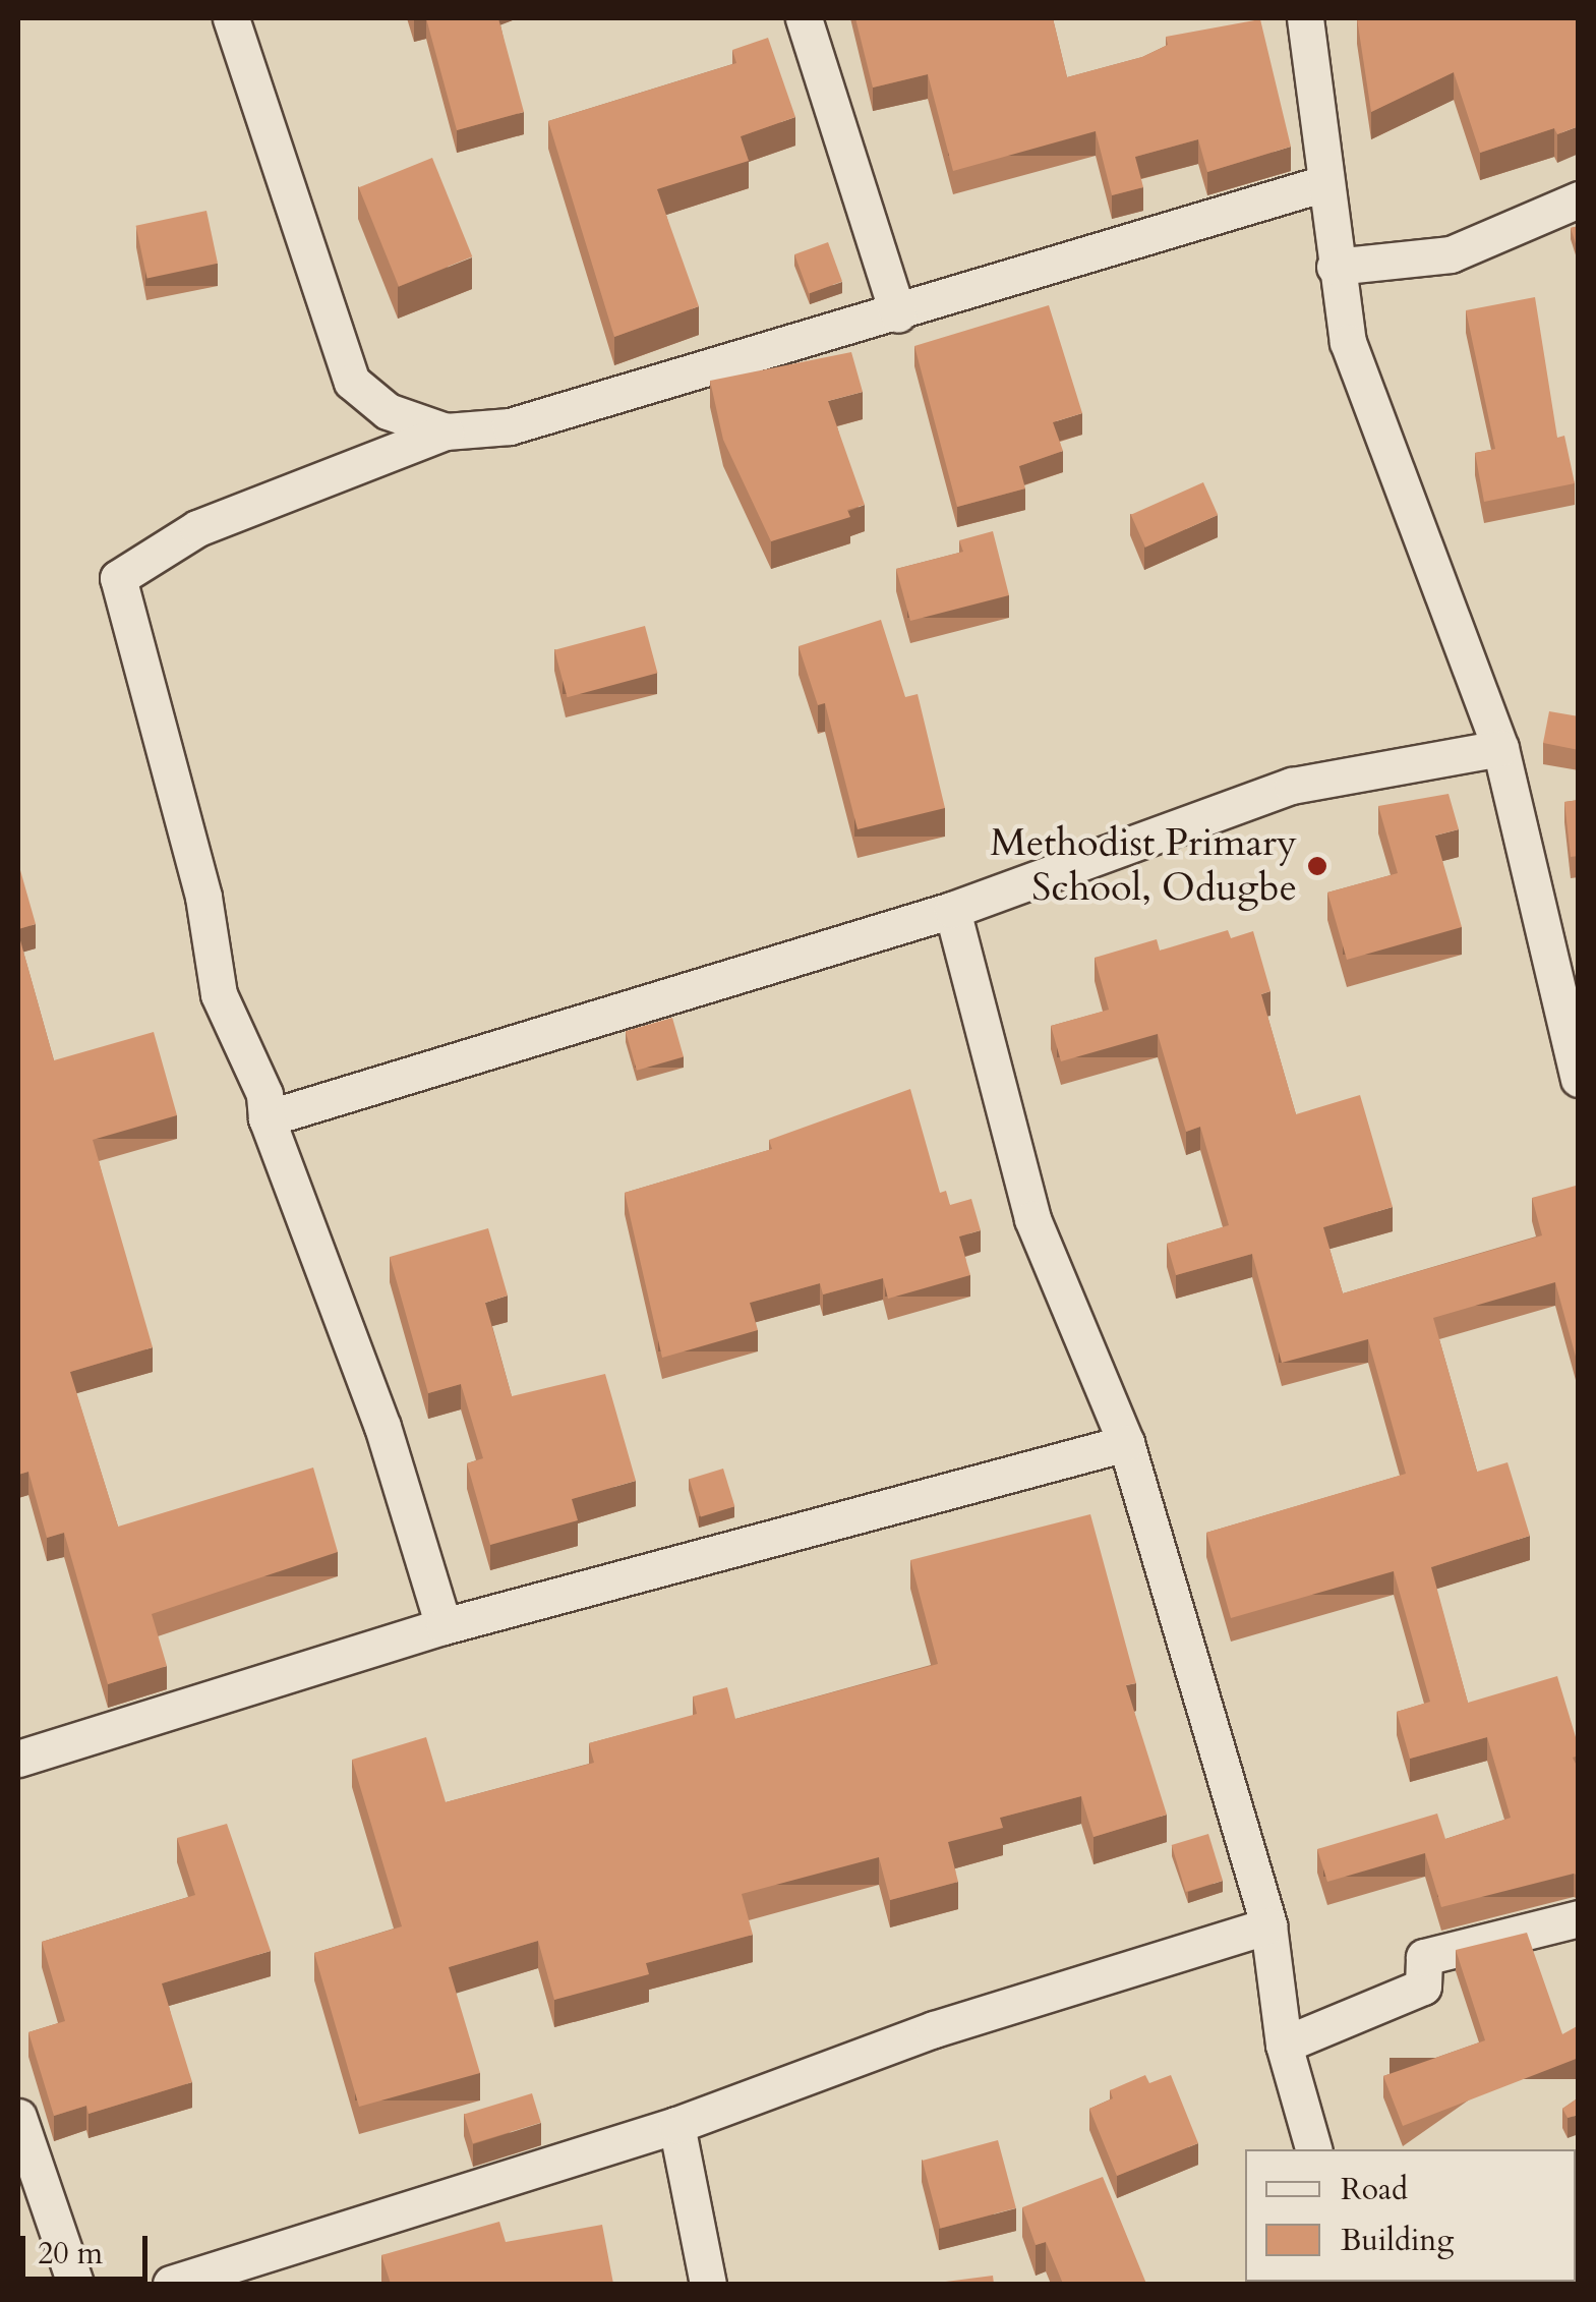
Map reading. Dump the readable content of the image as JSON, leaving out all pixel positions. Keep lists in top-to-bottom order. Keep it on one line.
{"places":["Methodist Primary School, Odugbe"],"legend":["Road","Building"],"scale_bar":"20 m"}
